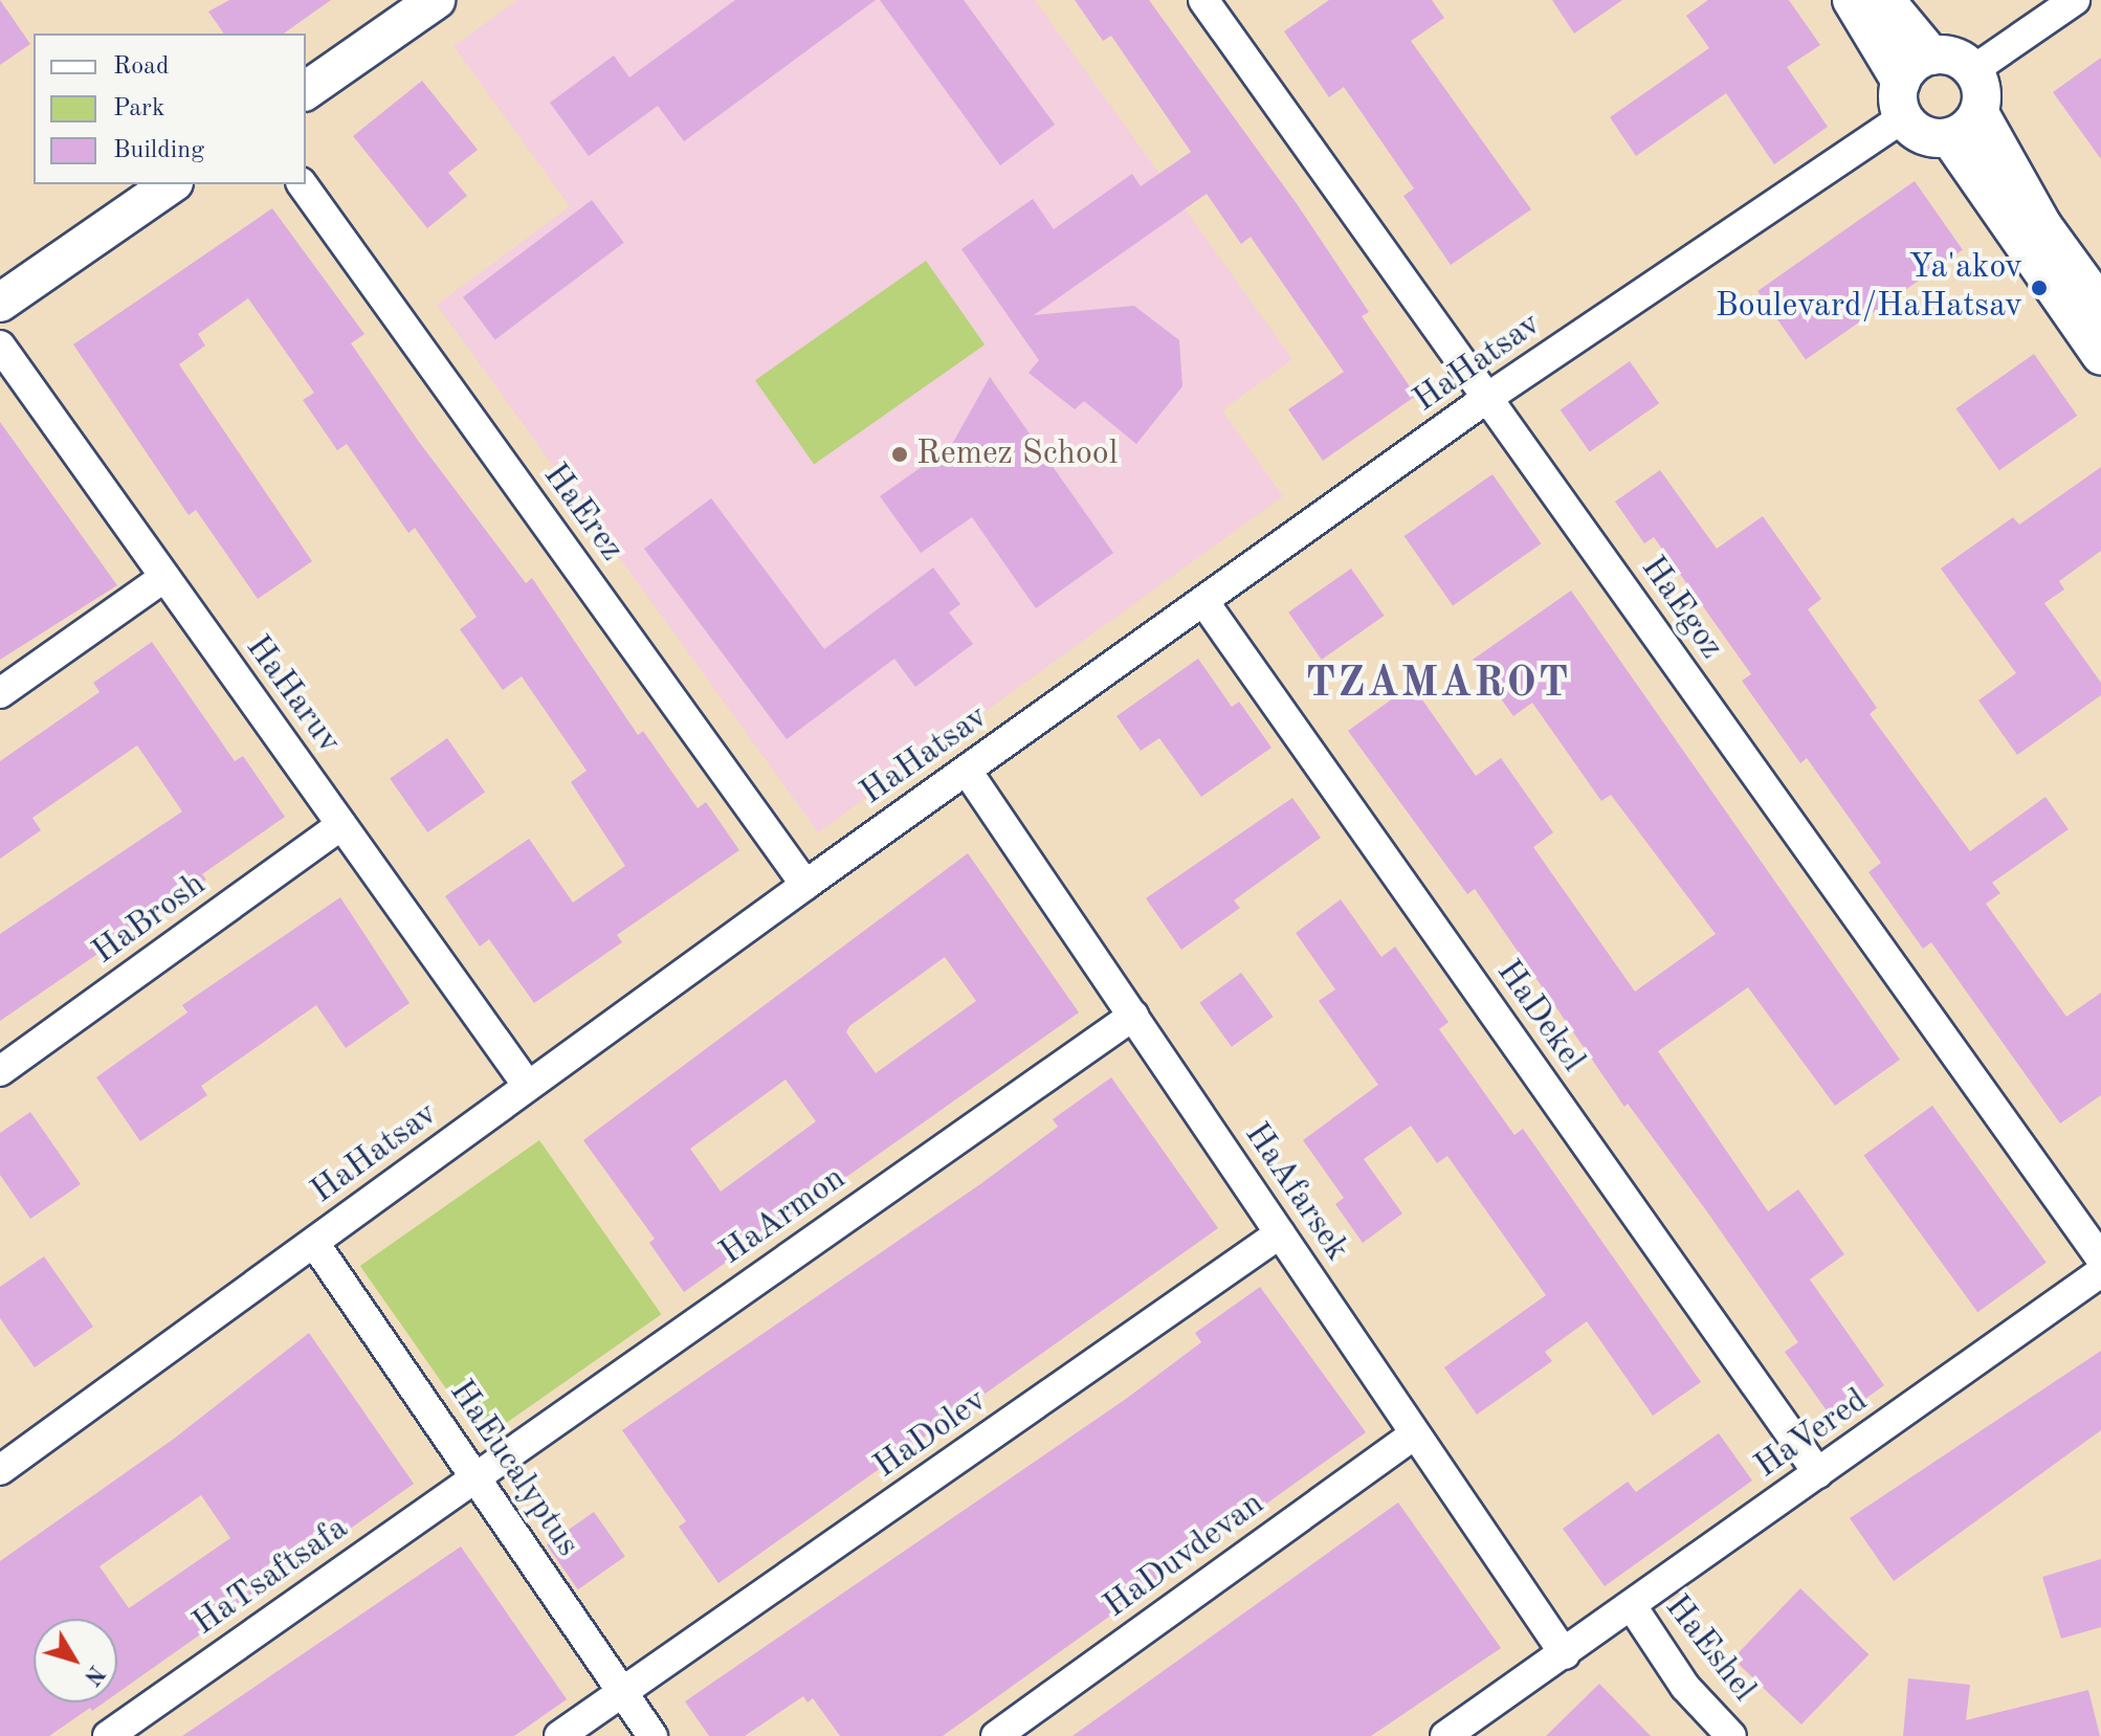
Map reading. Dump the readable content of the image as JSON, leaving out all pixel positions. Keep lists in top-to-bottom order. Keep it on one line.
{"streets":{"street":["HaHatsav","HaErez","HaEgoz","HaHaruv","HaBrosh","HaDekel","HaAfarsek","HaArmon","HaDolev","HaVered","HaEucalyptus","HaDuvdevan","HaTsaftsafa","HaEshel"]},"crossings":[["HaHatsav","HaErez"],["HaHatsav","HaEgoz"],["HaHatsav","HaHaruv"],["HaHatsav","HaDekel"],["HaHatsav","HaAfarsek"],["HaHatsav","HaEucalyptus"],["HaHaruv","HaBrosh"],["HaDekel","HaVered"],["HaAfarsek","HaArmon"],["HaAfarsek","HaDolev"],["HaAfarsek","HaVered"],["HaAfarsek","HaDuvdevan"],["HaArmon","HaEucalyptus"],["HaArmon","HaTsaftsafa"],["HaDolev","HaEucalyptus"],["HaVered","HaEshel"],["HaEucalyptus","HaTsaftsafa"]],"districts":["TZAMAROT"],"places":["Ya'akov Boulevard/HaHatsav","Remez School"],"legend":["Road","Park","Building"],"north":"bottom right"}
